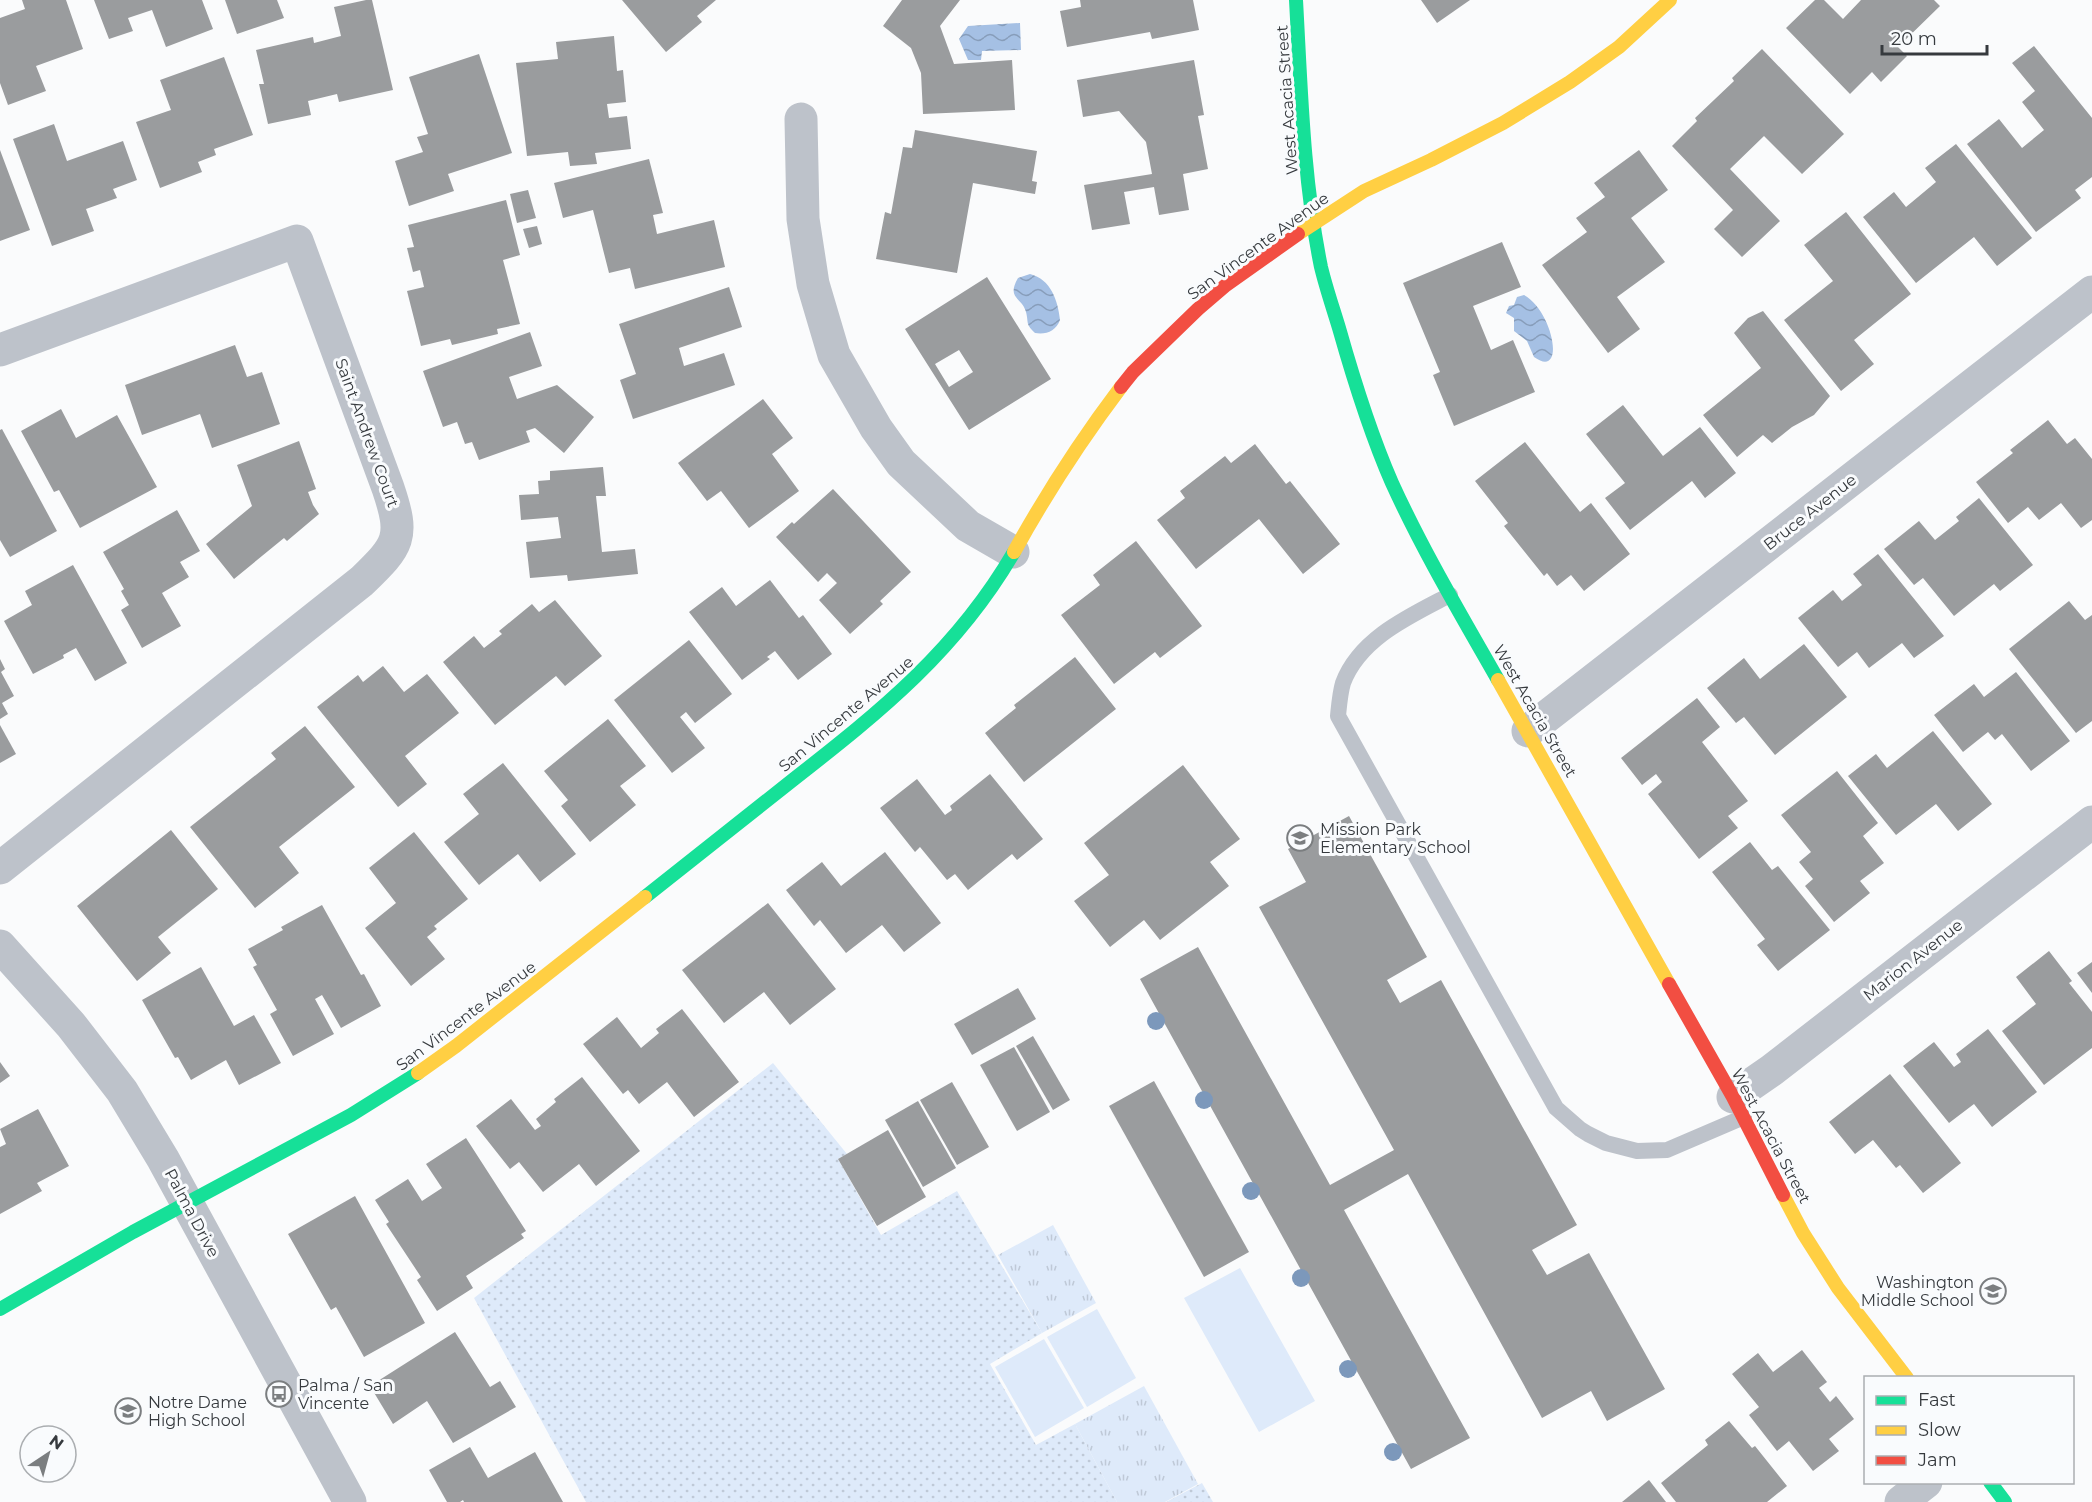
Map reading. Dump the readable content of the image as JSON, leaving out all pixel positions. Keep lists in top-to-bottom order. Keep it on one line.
{"streets":{"street":["West Acacia Street","San Vincente Avenue","Saint Andrew Court","Bruce Avenue","Marion Avenue","Palma Drive"]},"crossings":[["West Acacia Street","San Vincente Avenue"],["West Acacia Street","Bruce Avenue"],["West Acacia Street","Marion Avenue"],["San Vincente Avenue","Palma Drive"]],"places":{"school or university":["Mission Park Elementary School","Washington Middle School","Notre Dame High School"],"bus stop":["Palma / San Vincente"]},"legend":["Fast","Slow","Jam"],"scale_bar":"20 m","north":"top right"}
